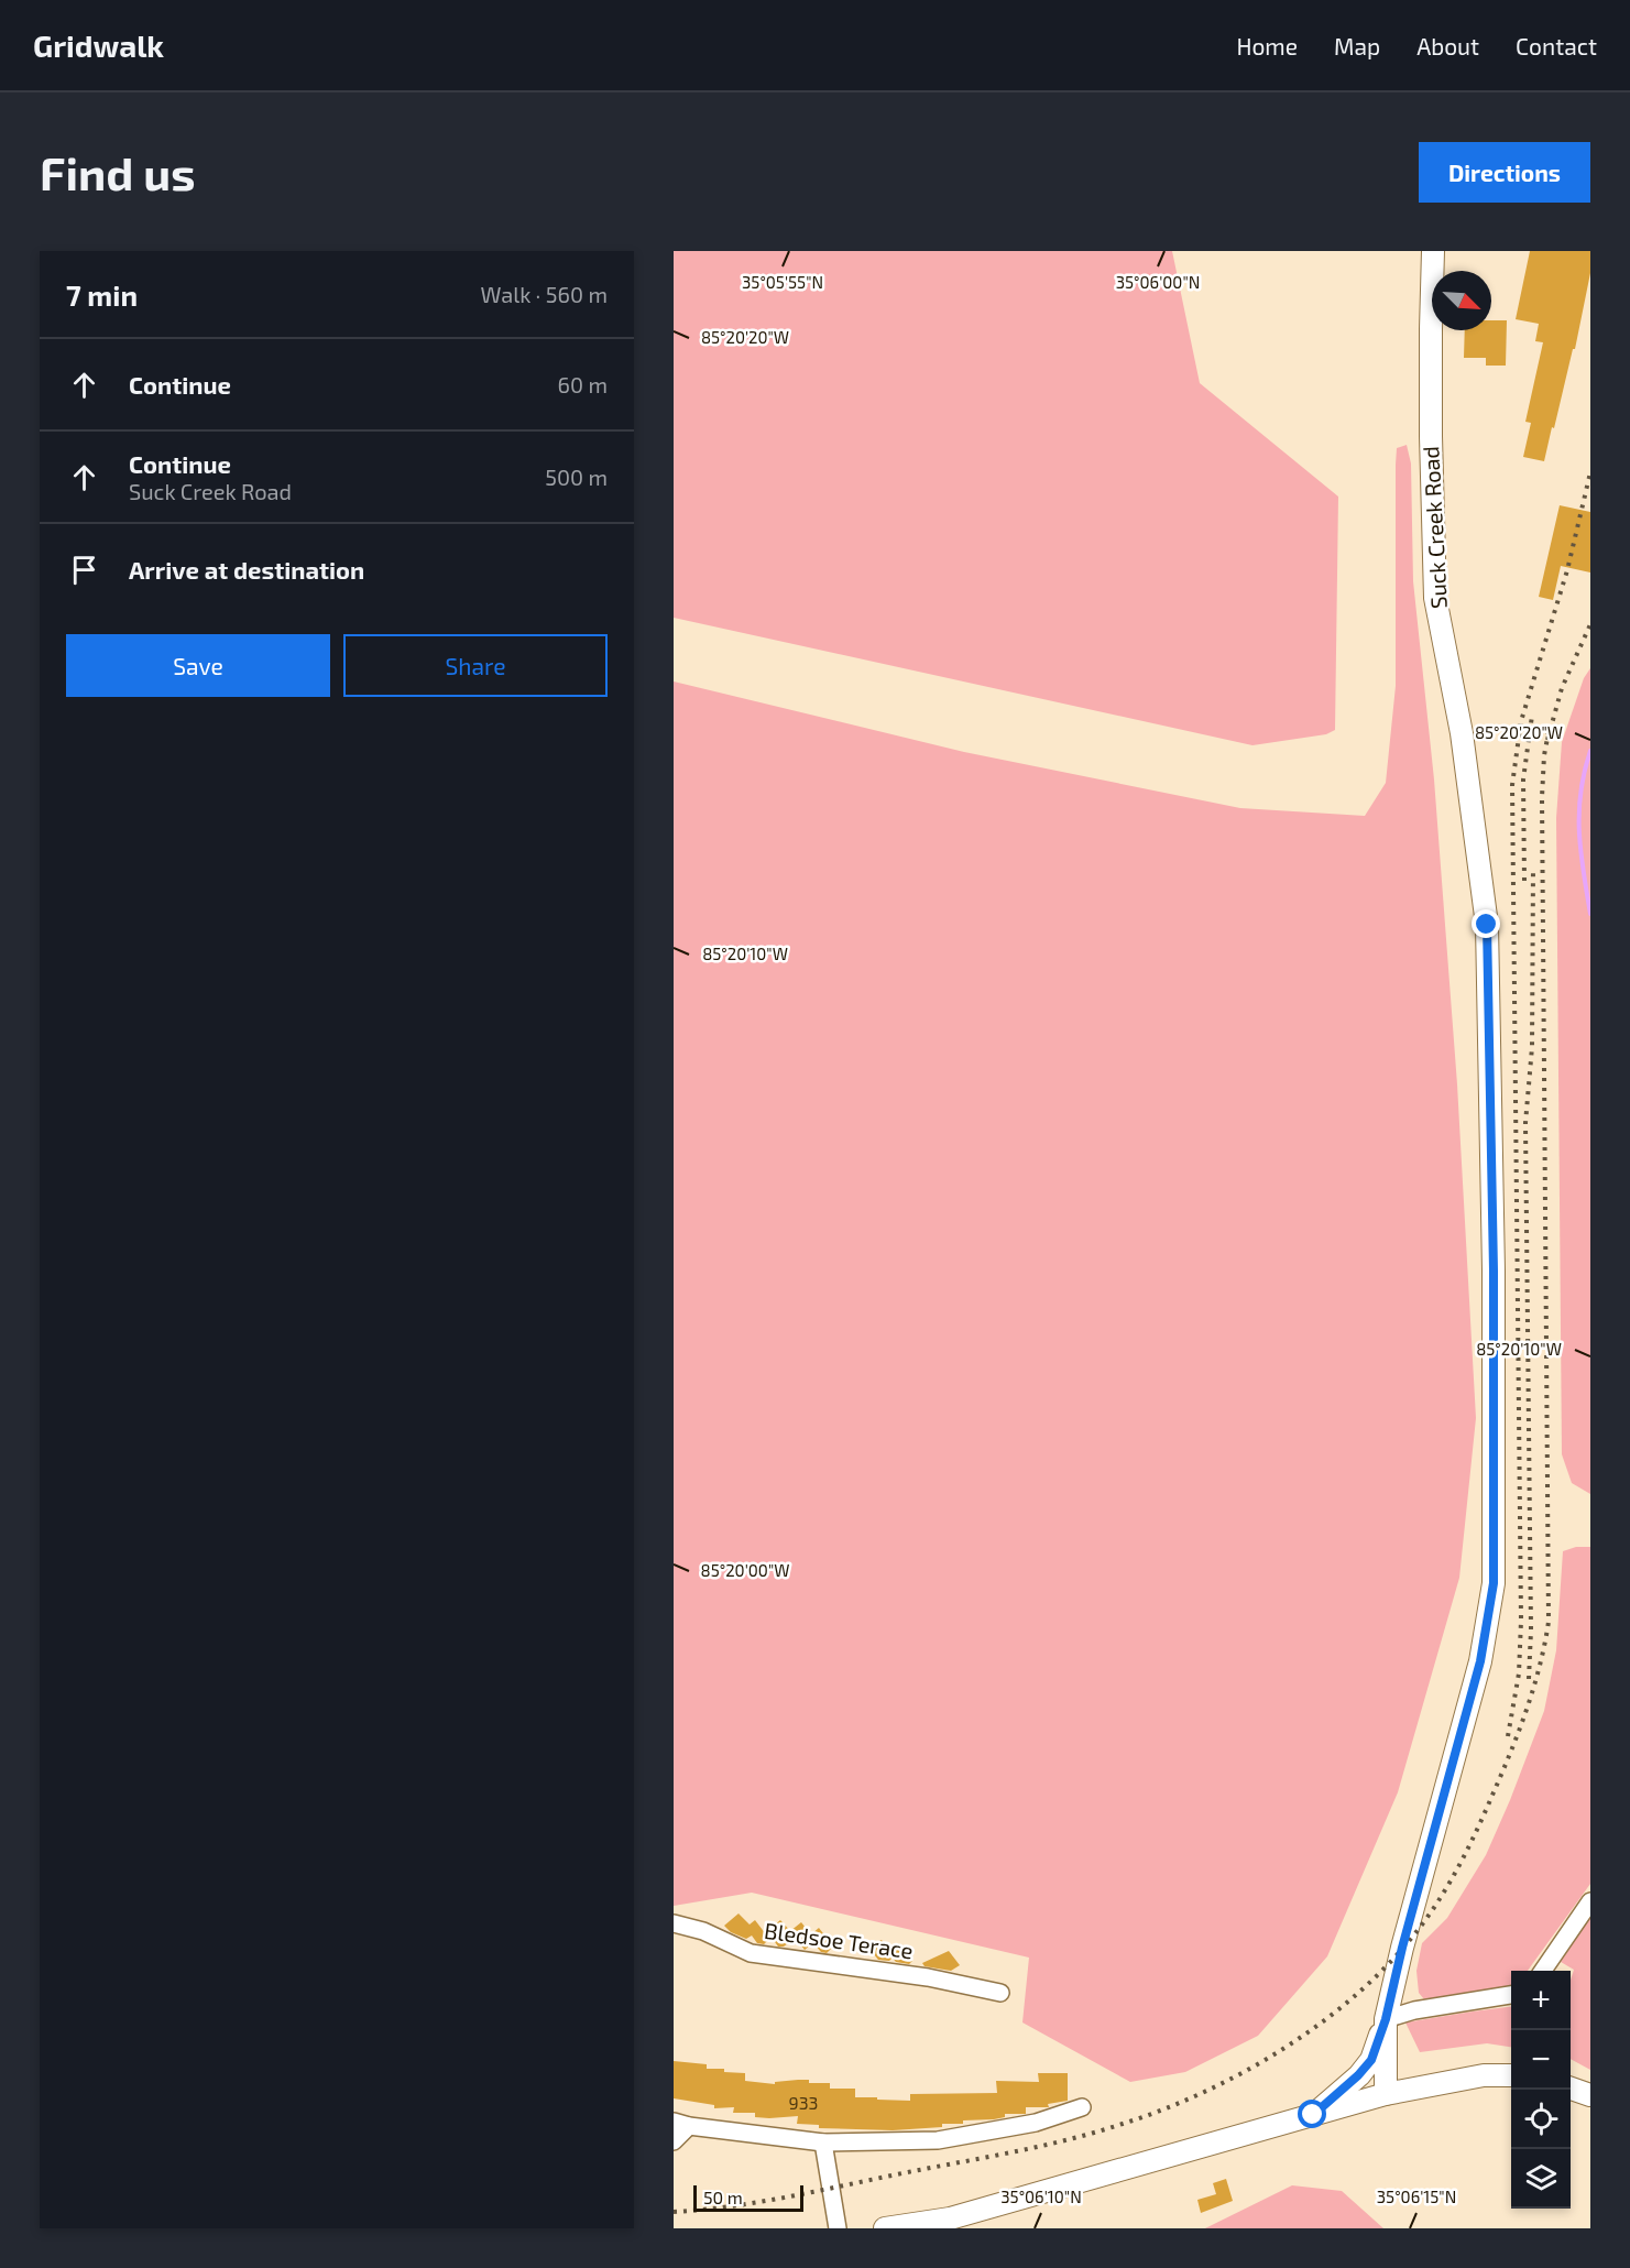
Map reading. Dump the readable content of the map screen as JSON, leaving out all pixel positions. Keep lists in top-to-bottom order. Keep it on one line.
{"streets":{"main road":["Suck Creek Road"],"street":["Bledsoe Terace"]},"house_numbers":["933"],"scale_bar":"50 m","north":"bottom right","page":{"header":"Gridwalk","nav":["Home","Map","About","Contact"],"buttons":["Directions",["Save","Share"]],"title":"Find us","heading":["7 min","Walk · 560 m"],"list":[["Continue","60 m"],["Continue","Suck Creek Road","500 m"],"Arrive at destination"],"map_buttons":["+","−"],"scale":"50 m"},"coordinates":["35°05'55\"N","35°06'00\"N","85°20'20\"W","85°20'10\"W","85°20'00\"W","35°06'10\"N","35°06'15\"N"]}
